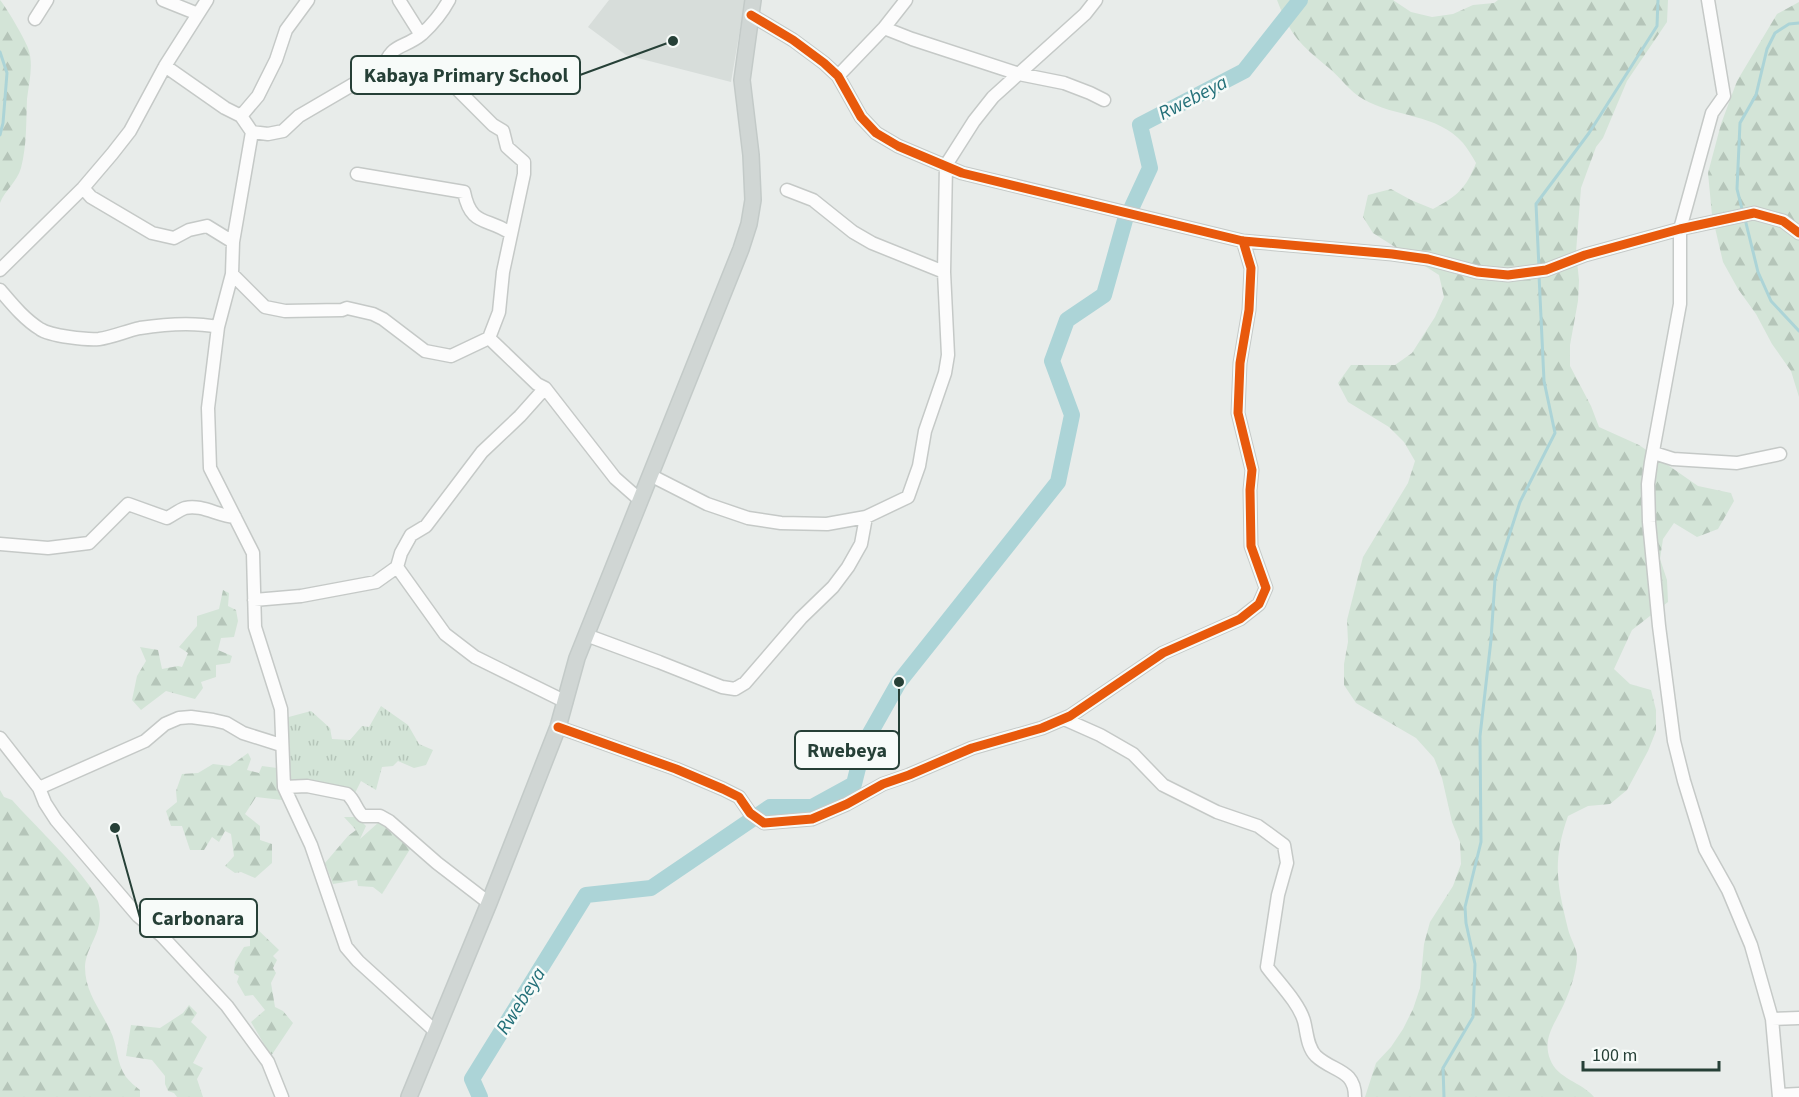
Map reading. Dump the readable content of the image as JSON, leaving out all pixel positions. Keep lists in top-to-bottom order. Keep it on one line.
{"water":["Rwebeya"],"places":["Kabaya Primary School","Rwebeya","Carbonara"],"scale_bar":"100 m"}
